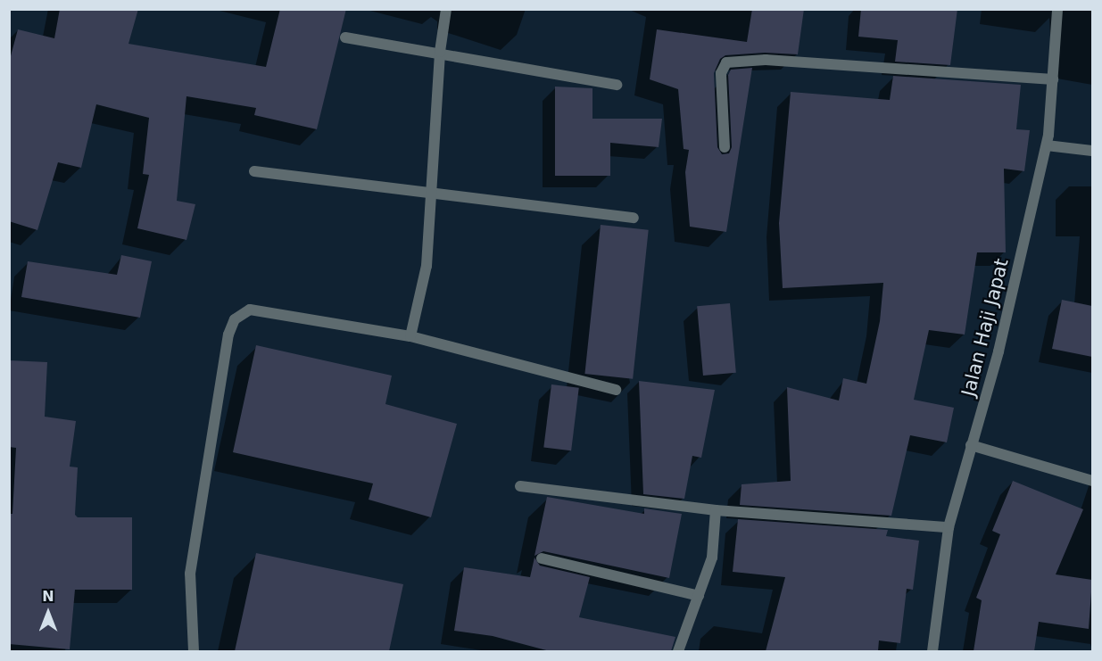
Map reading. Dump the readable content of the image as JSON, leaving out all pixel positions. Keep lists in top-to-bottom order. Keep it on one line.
{"streets":{"street":["Jalan Haji Japat"]},"north":"top"}
